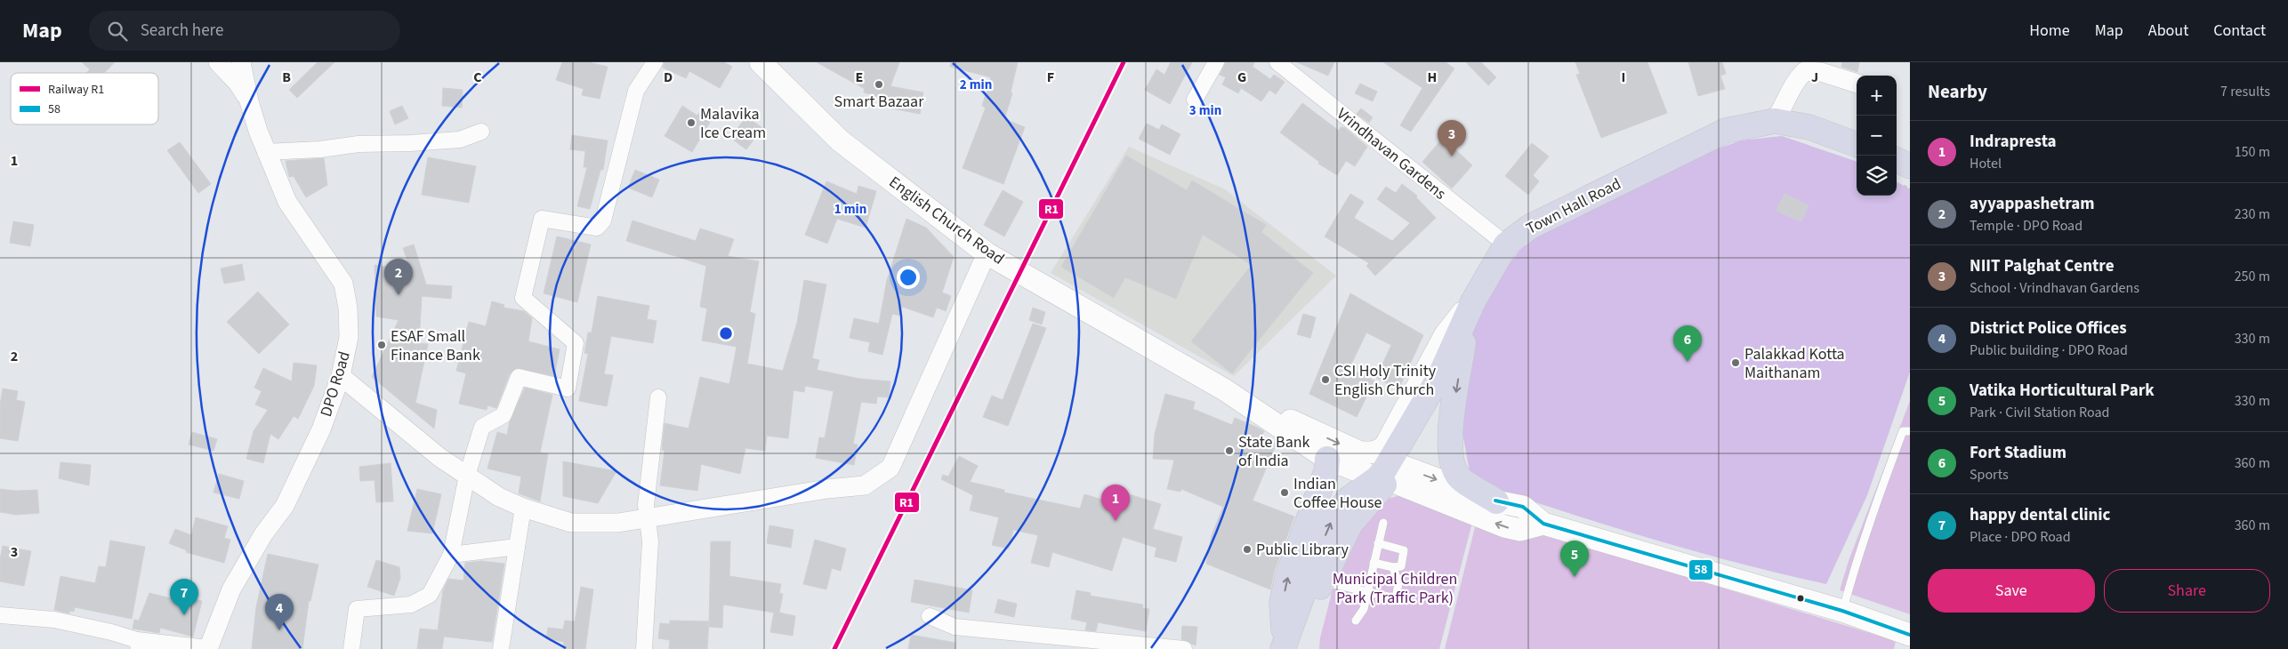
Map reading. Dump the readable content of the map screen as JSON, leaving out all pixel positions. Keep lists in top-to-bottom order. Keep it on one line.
{"streets":{"main road":["Town Hall Road","English Church Road"],"street":["Vrindhavan Gardens","DPO Road"]},"crossings":[["Vrindhavan Gardens","Town Hall Road"],["Town Hall Road","English Church Road"]],"parks":["Municipal Children Park (Traffic Park)"],"places":["Smart Bazaar","Malavika Ice Cream","ESAF Small Finance Bank","Palakkad Kotta Maithanam","CSI Holy Trinity English Church","State Bank of India","Indian Coffee House","Public Library"],"lines":["rail line R1","transit line 58"],"legend":["Railway R1","58"],"page":{"header":"Map","search":"Search here","nav":["Home","Map","About","Contact"],"heading":["Nearby","7 results"],"map_buttons":["+","−"],"pins":["3","2","6","1","5","7","4"],"list":[{"mark":"1","name":"Indrapresta","note":"Hotel","value":"150 m"},{"mark":"2","name":"ayyappashetram","note":"Temple · DPO Road","value":"230 m"},{"mark":"3","name":"NIIT Palghat Centre","note":"School · Vrindhavan Gardens","value":"250 m"},{"mark":"4","name":"District Police Offices","note":"Public building · DPO Road","value":"330 m"},{"mark":"5","name":"Vatika Horticultural Park","note":"Park · Civil Station Road","value":"330 m"},{"mark":"6","name":"Fort Stadium","note":"Sports","value":"360 m"},{"mark":"7","name":"happy dental clinic","note":"Place · DPO Road","value":"360 m"}],"buttons":["Save","Share"]},"grid":{"columns":["B","C","D","E","F","G","H","I","J"],"rows":["1","2","3"]},"rings":["2 min","3 min","1 min"]}
